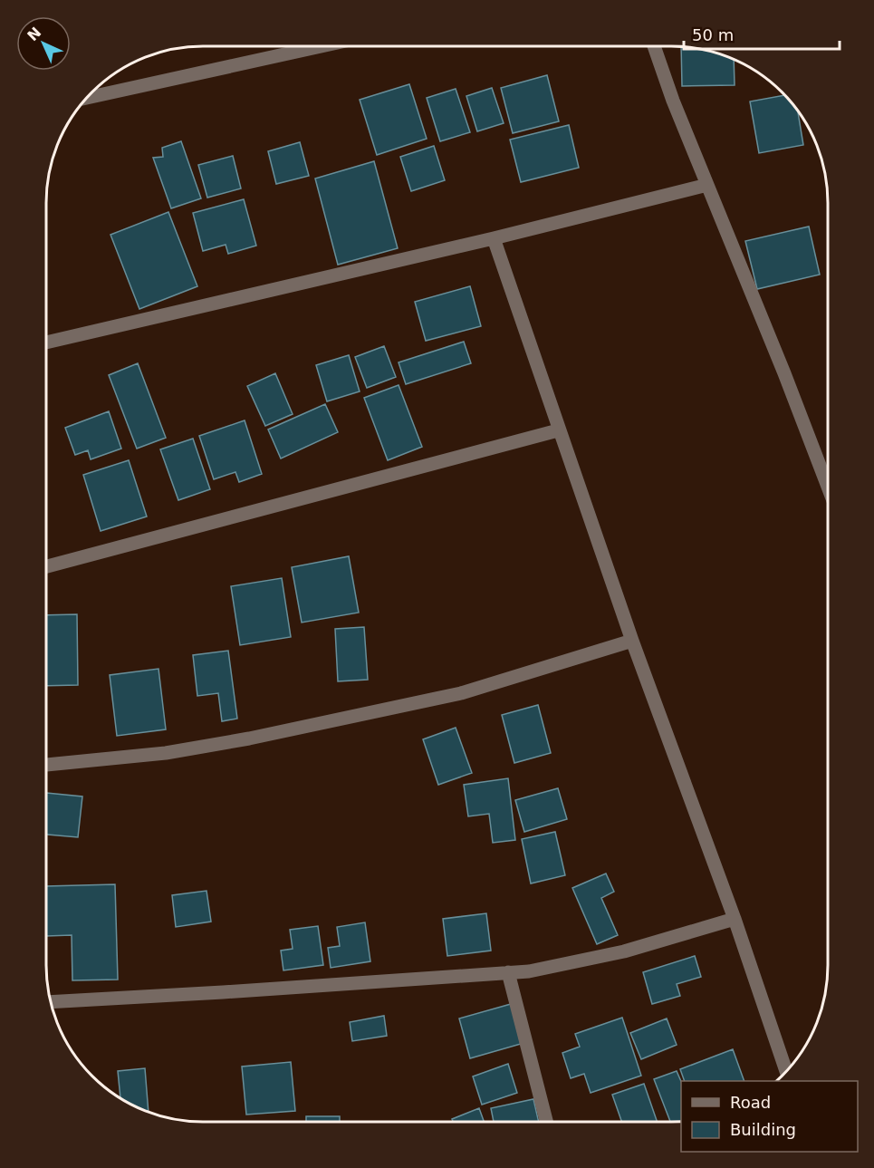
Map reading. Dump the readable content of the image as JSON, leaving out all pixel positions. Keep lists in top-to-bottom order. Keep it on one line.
{"legend":["Road","Building"],"scale_bar":"50 m","north":"top left"}
